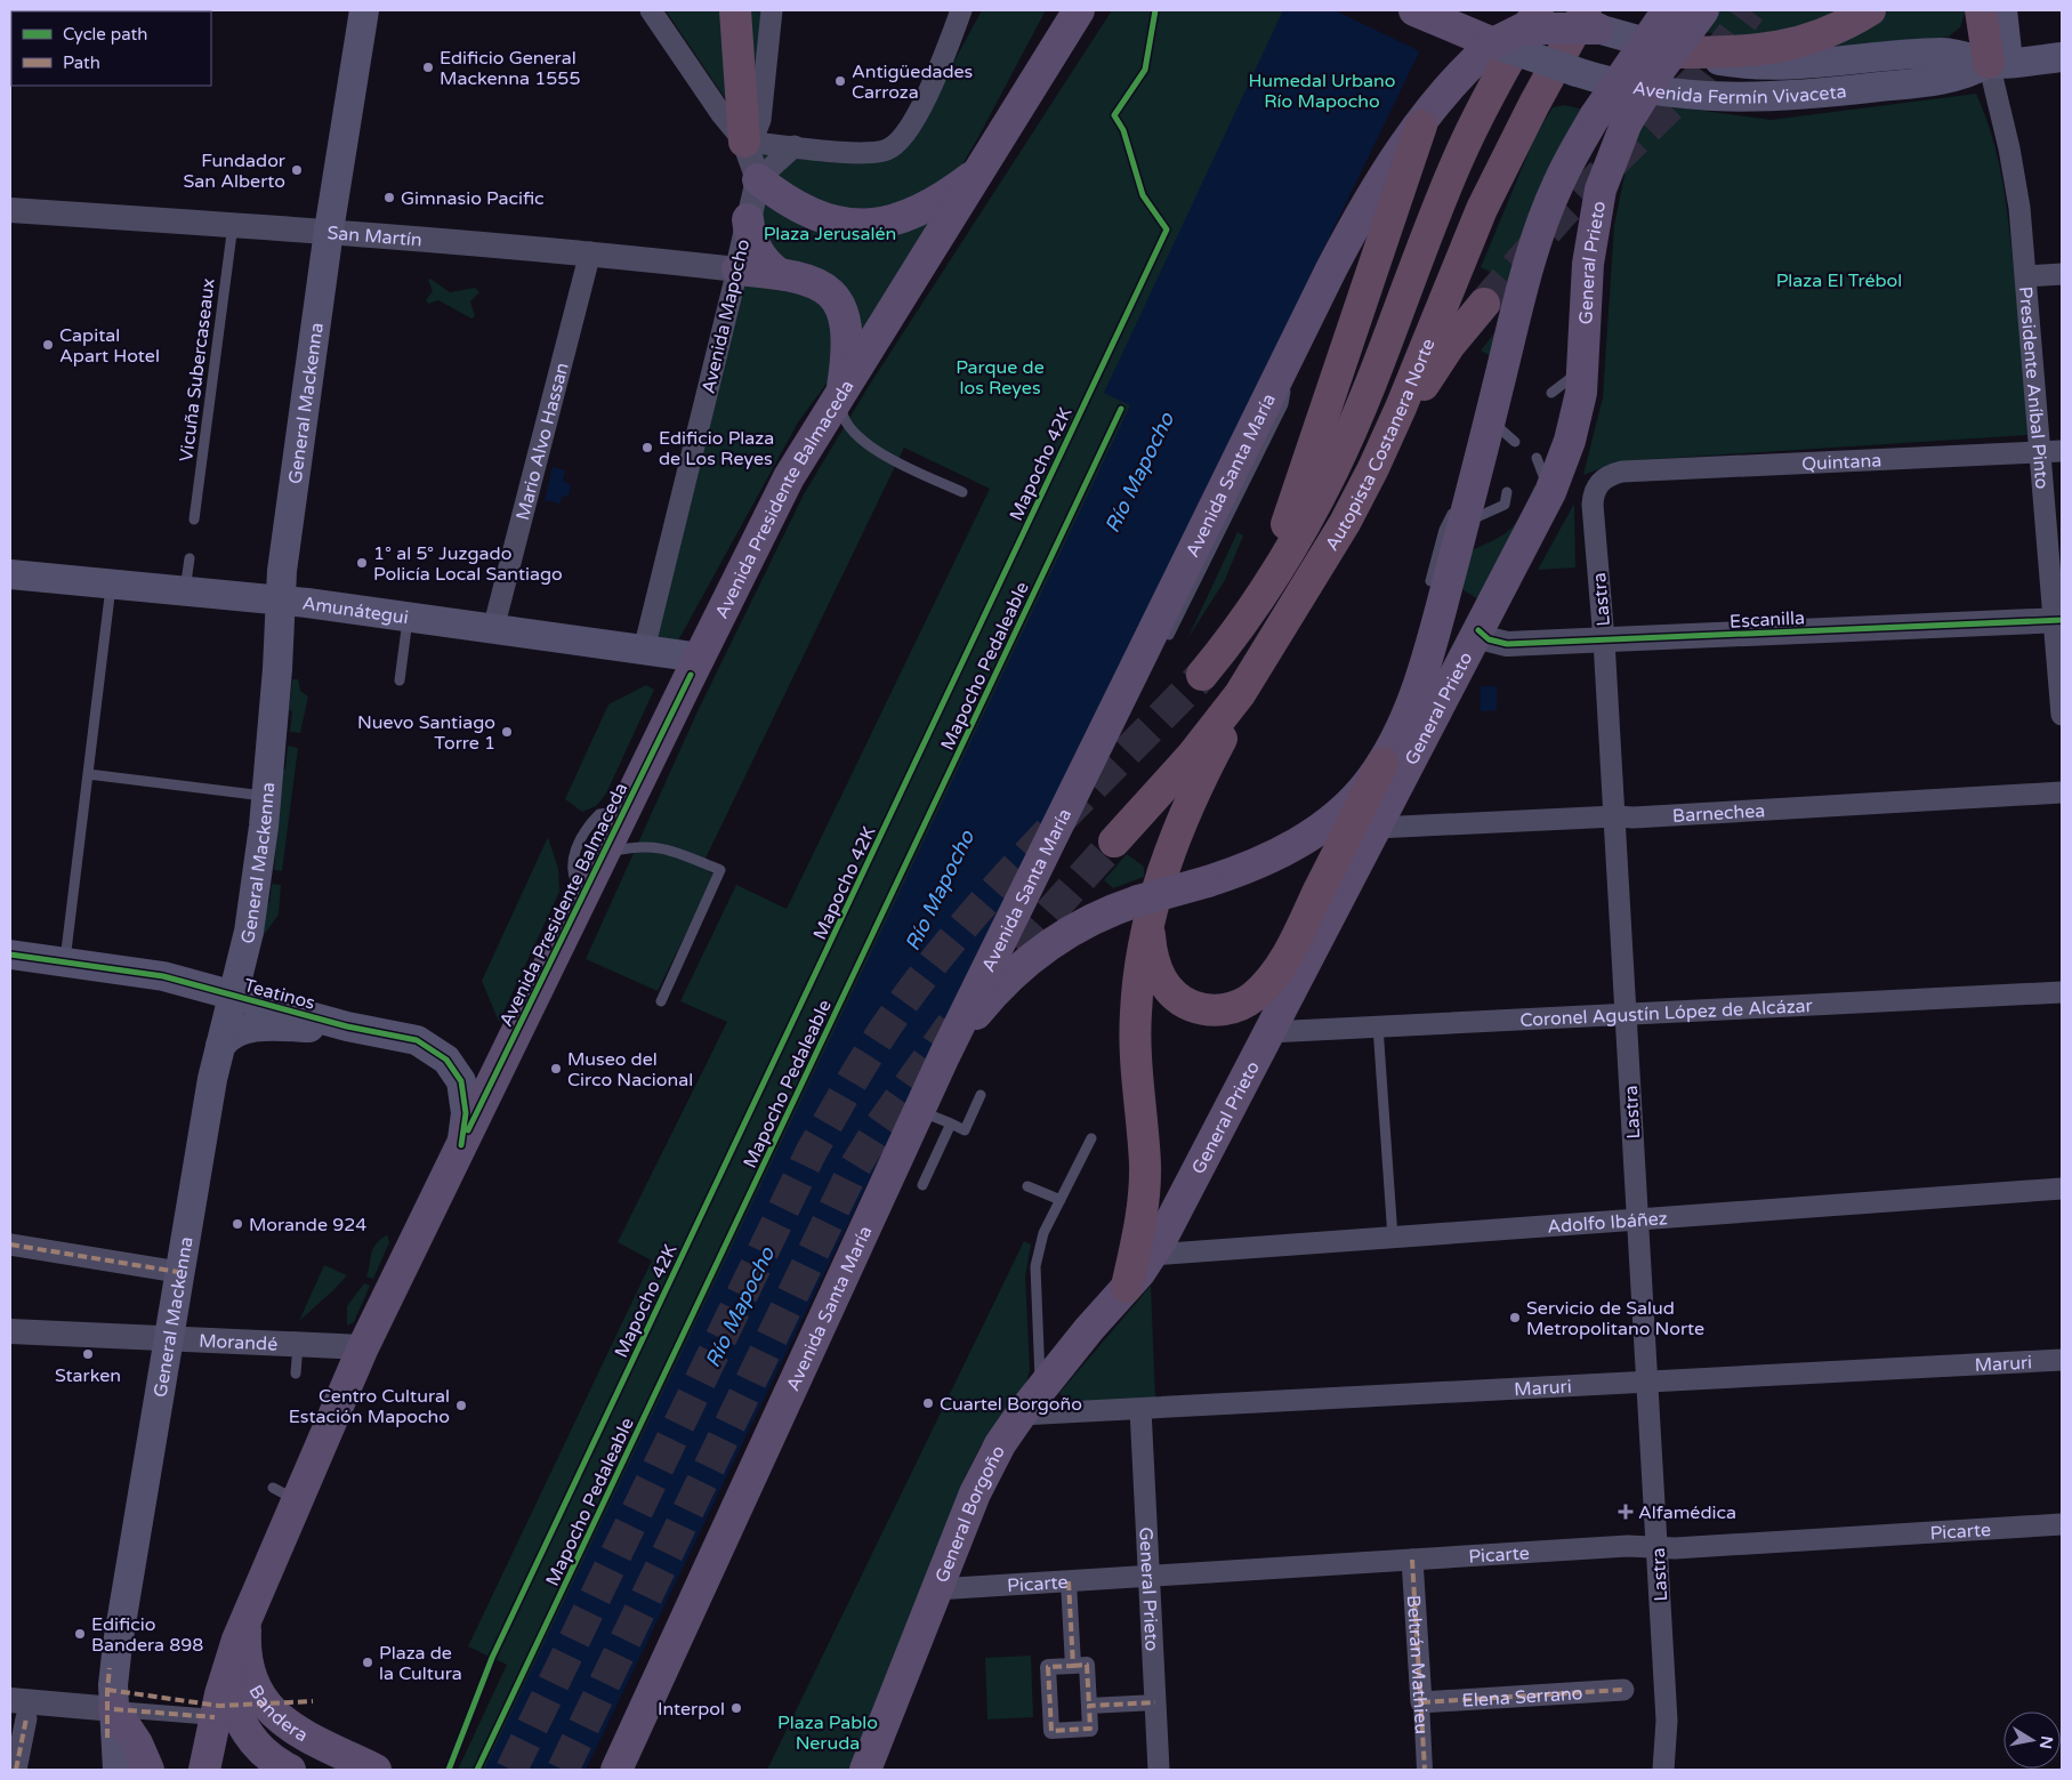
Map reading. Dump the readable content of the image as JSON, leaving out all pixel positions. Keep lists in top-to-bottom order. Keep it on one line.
{"streets":{"highway":["Autopista Costanera Norte"],"main road":["Avenida Fermín Vivaceta","General Prieto","Presidente Aníbal Pinto","General Mackenna","Avenida Santa María","Avenida Presidente Balmaceda","Amunátegui","Teatinos","General Borgoño","Bandera"],"street":["San Martín","Avenida Mapocho","Mario Alvo Hassan","Quintana","Lastra","Escanilla","Barnechea","Coronel Agustín López de Alcázar","Adolfo Ibáñez","Morandé","Maruri","Picarte","Beltrán Mathieu","Elena Serrano"],"lane":["Vicuña Subercaseaux"],"cycle path":["Mapocho 42K","Mapocho Pedaleable"]},"crossings":[["Avenida Fermín Vivaceta","Presidente Aníbal Pinto"],["Avenida Fermín Vivaceta","Autopista Costanera Norte"],["Avenida Fermín Vivaceta","Avenida Santa María"],["San Martín","Avenida Mapocho"],["San Martín","Vicuña Subercaseaux"],["San Martín","General Mackenna"],["San Martín","Mario Alvo Hassan"],["General Prieto","Avenida Santa María"],["General Prieto","Escanilla"],["General Prieto","Barnechea"],["General Prieto","Coronel Agustín López de Alcázar"],["General Prieto","Adolfo Ibáñez"],["General Prieto","Maruri"],["General Prieto","General Borgoño"],["General Prieto","Picarte"],["Avenida Mapocho","Amunátegui"],["Presidente Aníbal Pinto","Quintana"],["Presidente Aníbal Pinto","Escanilla"],["General Mackenna","Amunátegui"],["General Mackenna","Teatinos"],["General Mackenna","Morandé"],["Mario Alvo Hassan","Amunátegui"],["Quintana","Lastra"],["Avenida Presidente Balmaceda","Amunátegui"],["Avenida Presidente Balmaceda","Teatinos"],["Avenida Presidente Balmaceda","Morandé"],["Avenida Presidente Balmaceda","Bandera"],["Lastra","Escanilla"],["Lastra","Barnechea"],["Lastra","Coronel Agustín López de Alcázar"],["Lastra","Adolfo Ibáñez"],["Lastra","Maruri"],["Lastra","Picarte"],["Maruri","General Borgoño"],["General Borgoño","Picarte"],["Picarte","Beltrán Mathieu"],["Beltrán Mathieu","Elena Serrano"]],"water":["Río Mapocho"],"parks":["Humedal Urbano Río Mapocho","Plaza Jerusalén","Plaza El Trébol","Parque de los Reyes","Plaza Pablo Neruda"],"places":{"other":["Edificio General Mackenna 1555","Antigüedades Carroza","Fundador San Alberto","Gimnasio Pacific","Capital Apart Hotel","Edificio Plaza de Los Reyes","1° al 5° Juzgado Policía Local Santiago","Nuevo Santiago Torre 1","Museo del Circo Nacional","Morande 924","Servicio de Salud Metropolitano Norte","Starken","Cuartel Borgoño","Centro Cultural Estación Mapocho","Edificio Bandera 898","Plaza de la Cultura","Interpol"],"health":["Alfamédica"]},"legend":["Cycle path","Path"],"north":"right"}
